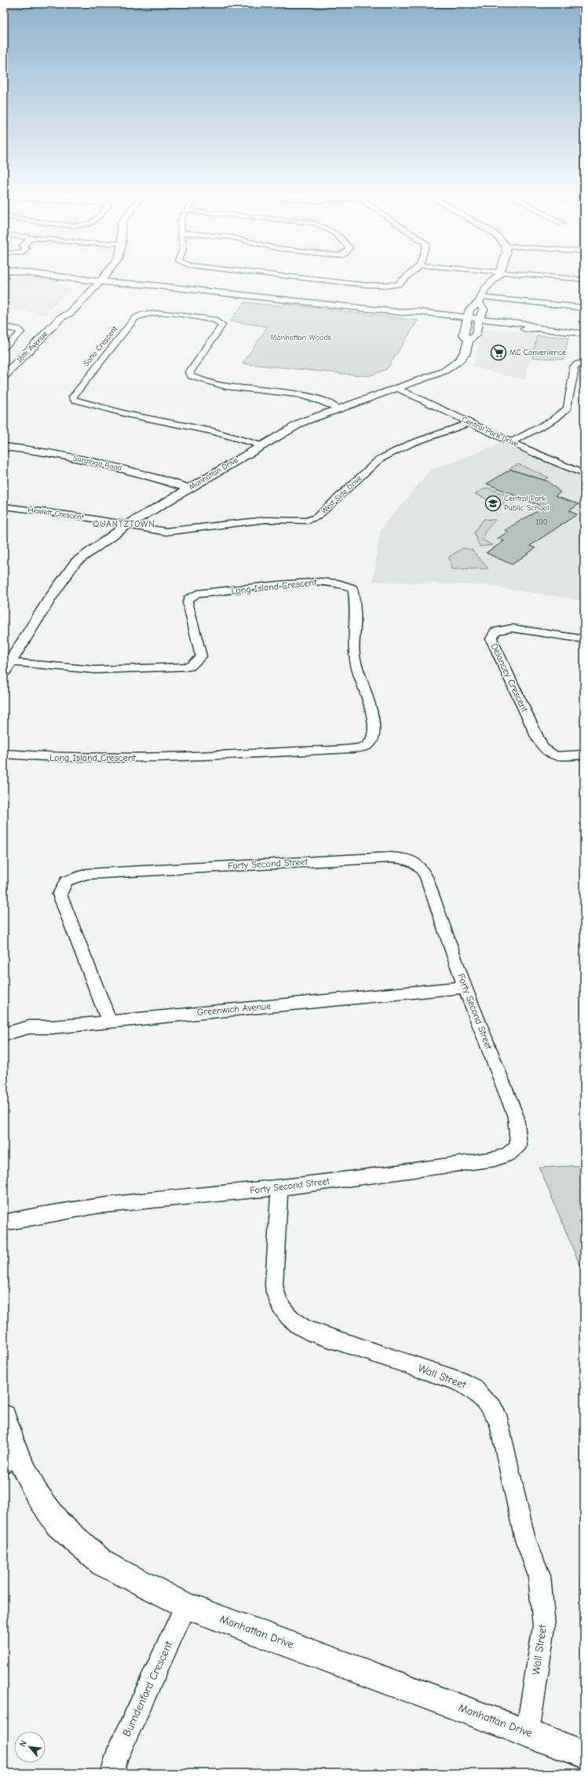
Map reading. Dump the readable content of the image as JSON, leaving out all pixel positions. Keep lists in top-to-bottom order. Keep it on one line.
{"streets":{"main road":["16th Avenue"],"street":["Soho Crescent","Central Park Drive","Saratoga Road","Manhattan Drive","West Side Drive","Hewlett Crescent","Long Island Crescent","Delancey Crescent","Forty Second Street","Greenwich Avenue","Wall Street","Burndenford Crescent"]},"crossings":[["Soho Crescent","Manhattan Drive"],["Central Park Drive","Manhattan Drive"],["Central Park Drive","West Side Drive"],["Saratoga Road","Manhattan Drive"],["Manhattan Drive","West Side Drive"],["Manhattan Drive","Hewlett Crescent"],["Manhattan Drive","Long Island Crescent"],["Manhattan Drive","Wall Street"],["Manhattan Drive","Burndenford Crescent"],["West Side Drive","Hewlett Crescent"],["Forty Second Street","Greenwich Avenue"],["Forty Second Street","Wall Street"]],"districts":["QUANTZTOWN"],"parks":["Manhattan Woods"],"places":{"supermarket":["MC Convenience"],"school or university":["Central Park Public School"]},"house_numbers":["100"],"north":"top left"}
